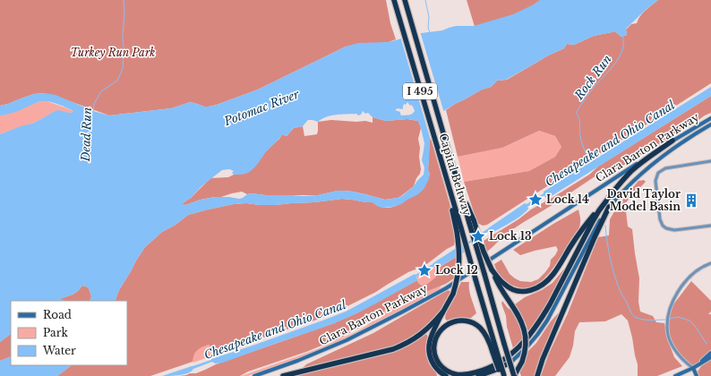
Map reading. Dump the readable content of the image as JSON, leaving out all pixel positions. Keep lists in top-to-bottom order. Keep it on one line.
{"streets":{"highway":["I 495","Capital Beltway"],"main road":["Clara Barton Parkway"]},"water":["Rock Run","Potomac River","Dead Run","Chesapeake and Ohio Canal"],"parks":["Turkey Run Park"],"places":{"place":["Lock 14","Lock 13","Lock 12"],"building":["David Taylor Model Basin"]},"legend":["Road","Park","Water"]}
